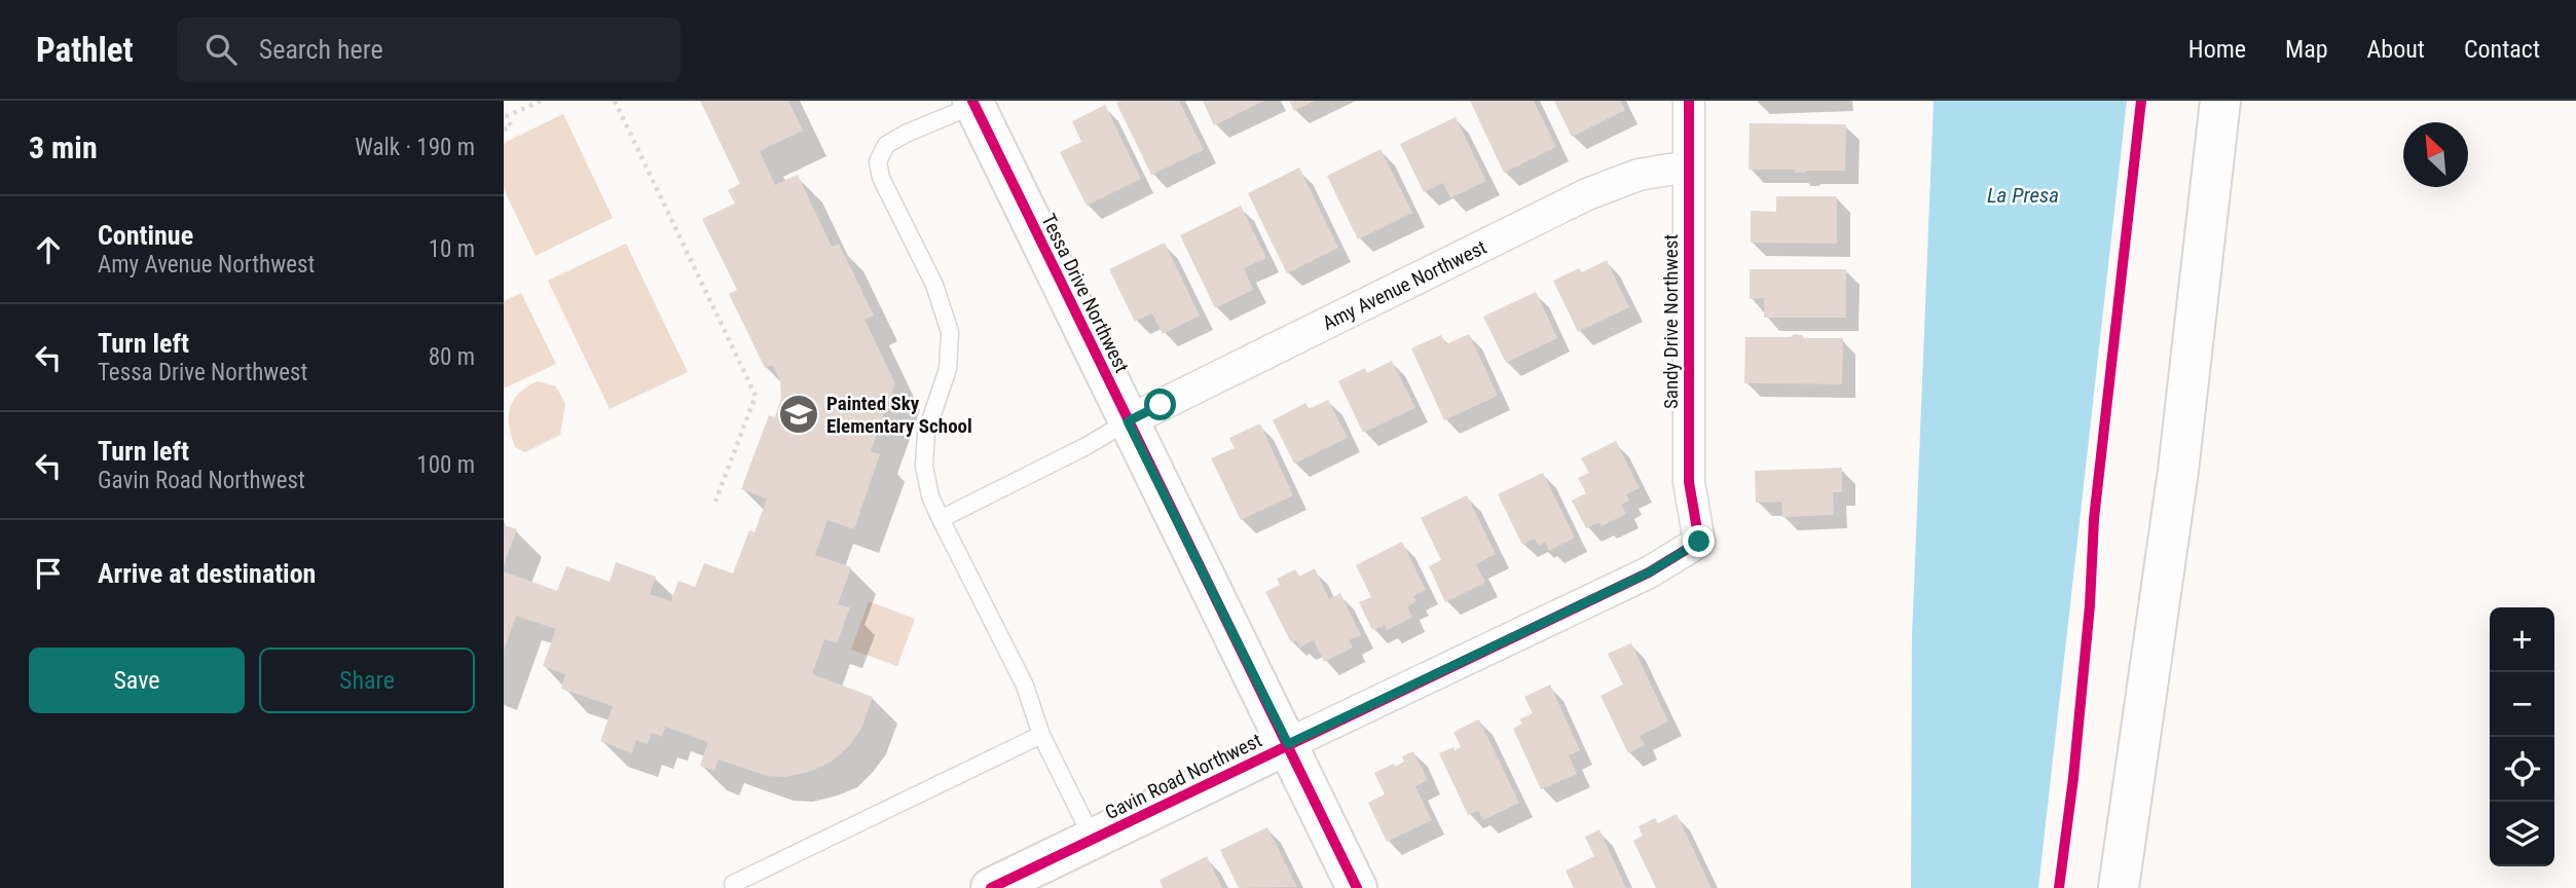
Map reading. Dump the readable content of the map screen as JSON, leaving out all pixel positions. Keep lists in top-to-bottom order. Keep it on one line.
{"streets":{"main road":["Tessa Drive Northwest","Gavin Road Northwest"],"street":["Amy Avenue Northwest","Sandy Drive Northwest"]},"crossings":[["Amy Avenue Northwest","Tessa Drive Northwest"],["Amy Avenue Northwest","Sandy Drive Northwest"],["Tessa Drive Northwest","Gavin Road Northwest"],["Sandy Drive Northwest","Gavin Road Northwest"]],"water":["La Presa"],"places":{"school or university":["Painted Sky Elementary School"]},"north":"top left","page":{"header":"Pathlet","search":"Search here","nav":["Home","Map","About","Contact"],"heading":["3 min","Walk · 190 m"],"list":[["Continue","Amy Avenue Northwest","10 m"],["Turn left","Tessa Drive Northwest","80 m"],["Turn left","Gavin Road Northwest","100 m"],"Arrive at destination"],"map_buttons":["+","−"],"buttons":["Save","Share"]}}
